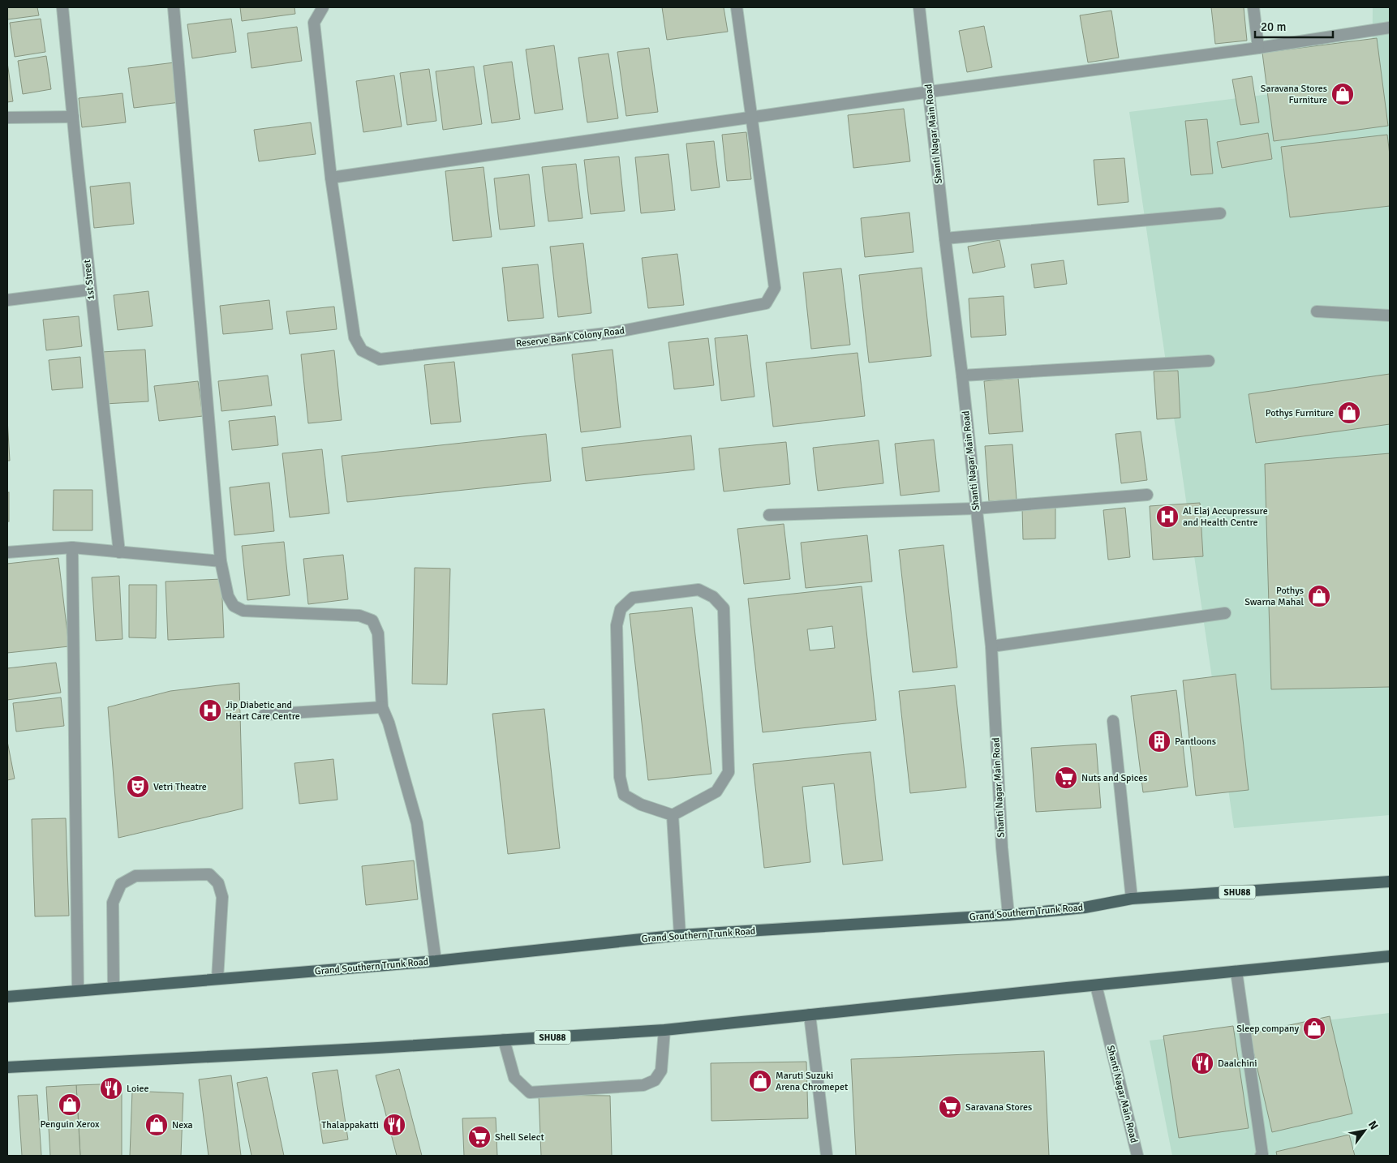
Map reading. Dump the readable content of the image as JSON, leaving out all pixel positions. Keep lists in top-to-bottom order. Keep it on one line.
{"streets":{"main road":["SHU88","Grand Southern Trunk Road"],"street":["Shanti Nagar Main Road","1st Street","Reserve Bank Colony Road"]},"crossings":[["Shanti Nagar Main Road","SHU88"],["Shanti Nagar Main Road","Grand Southern Trunk Road"]],"places":{"shop":["Saravana Stores Furniture","Pothys Furniture","Pothys Swarna Mahal","Sleep company","Maruti Suzuki Arena Chromepet","Penguin Xerox","Nexa"],"hospital":["Al Elaj Accupressure and Health Centre","Jip Diabetic and Heart Care Centre"],"building":["Pantloons"],"supermarket":["Nuts and Spices","Saravana Stores","Shell Select"],"theatre":["Vetri Theatre"],"restaurant":["Daalchini","Loiee","Thalappakatti"]},"scale_bar":"20 m","north":"top right"}
